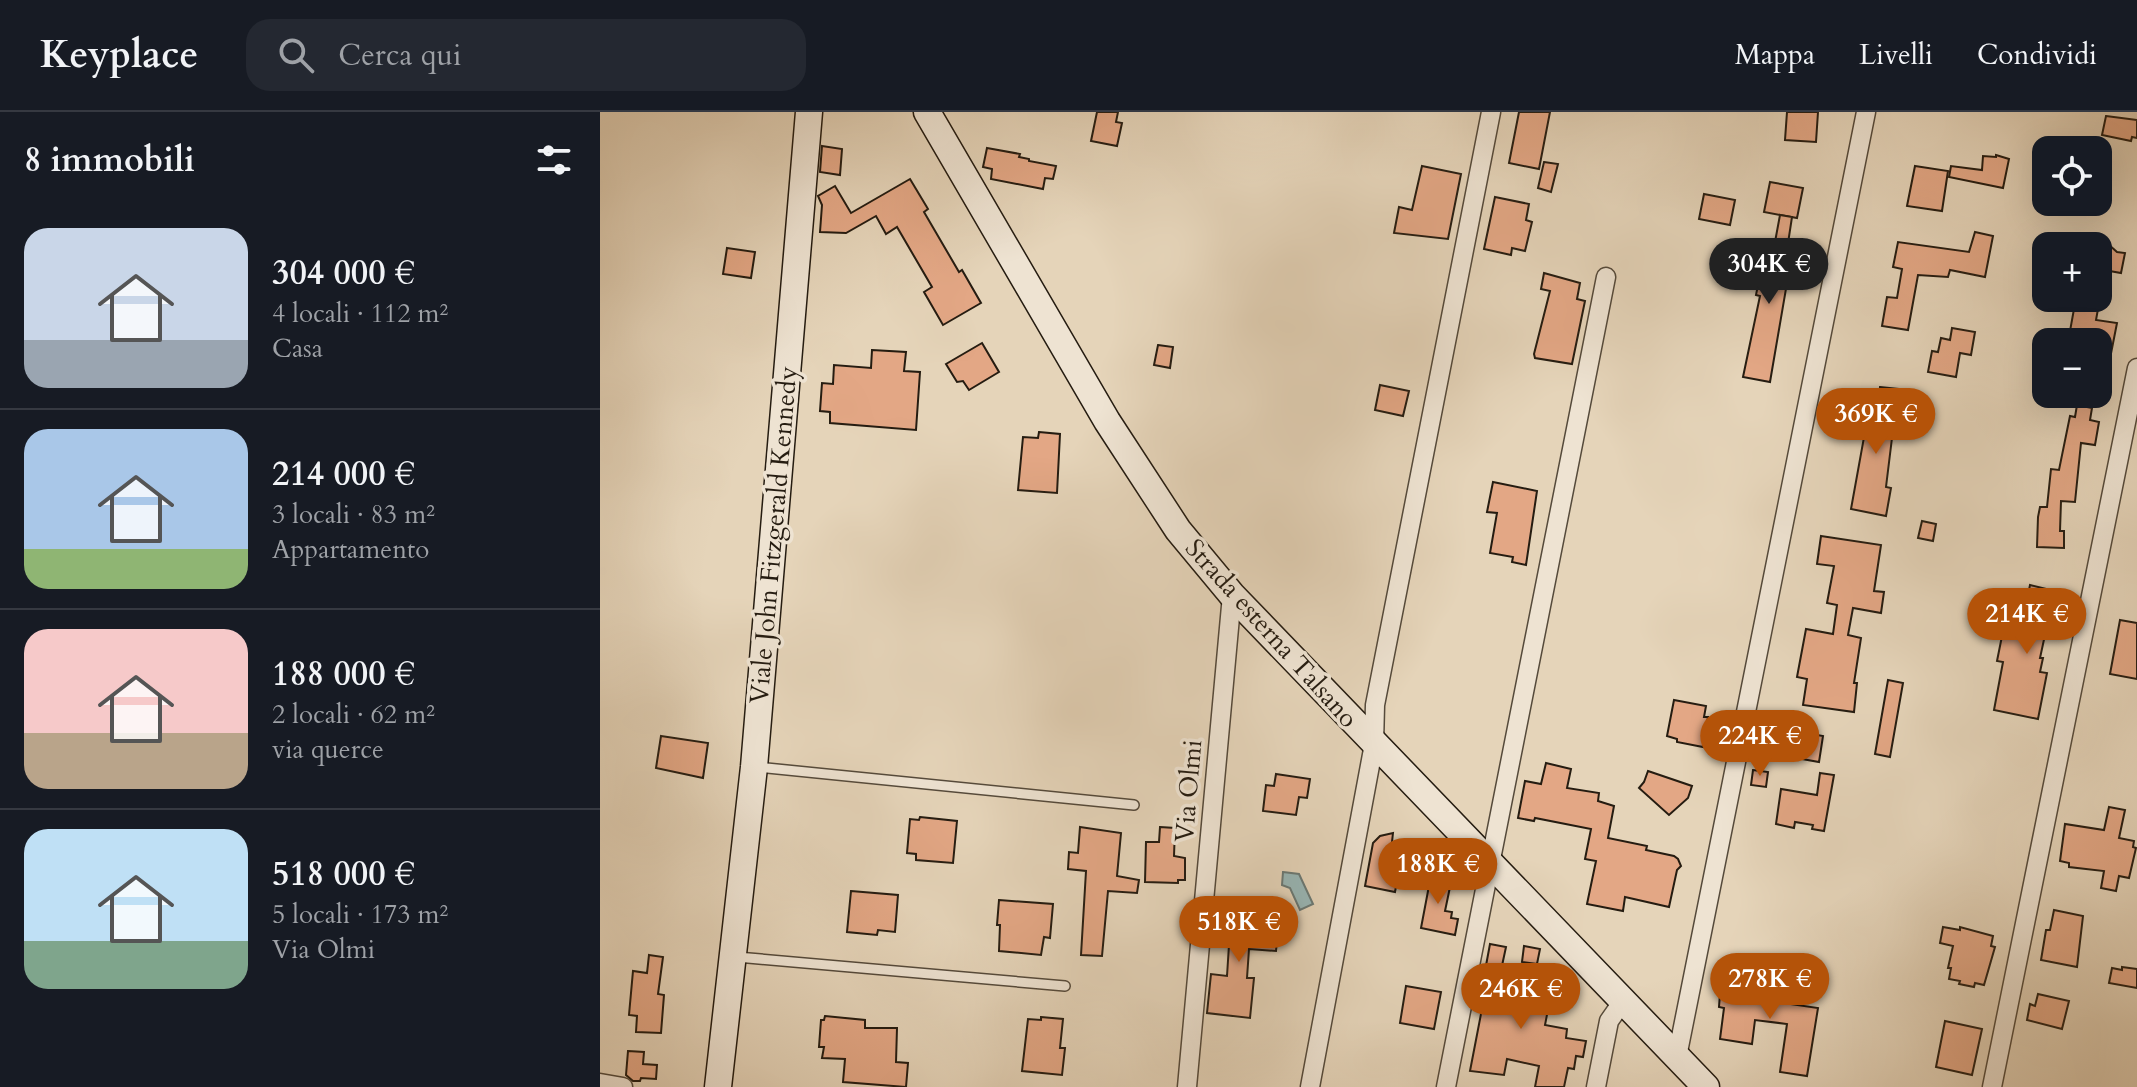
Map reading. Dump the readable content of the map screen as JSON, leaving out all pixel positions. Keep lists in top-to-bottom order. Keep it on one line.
{"streets":{"street":["Viale John Fitzgerald Kennedy","Strada esterna Talsano","Via Olmi"]},"crossings":[["Strada esterna Talsano","Via Olmi"]],"page":{"header":"Keyplace","search":"Cerca qui","nav":["Mappa","Livelli","Condividi"],"heading":"8 immobili","map_buttons":["+","−"],"list":[{"name":"304 000 €","note":"4 locali · 112 m² · Casa"},{"name":"214 000 €","note":"3 locali · 83 m² · Appartamento"},{"name":"188 000 €","note":"2 locali · 62 m² · via querce"},{"name":"518 000 €","note":"5 locali · 173 m² · Via Olmi"}],"price":["304K €","369K €","214K €","224K €","188K €","518K €","278K €","246K €"]}}
